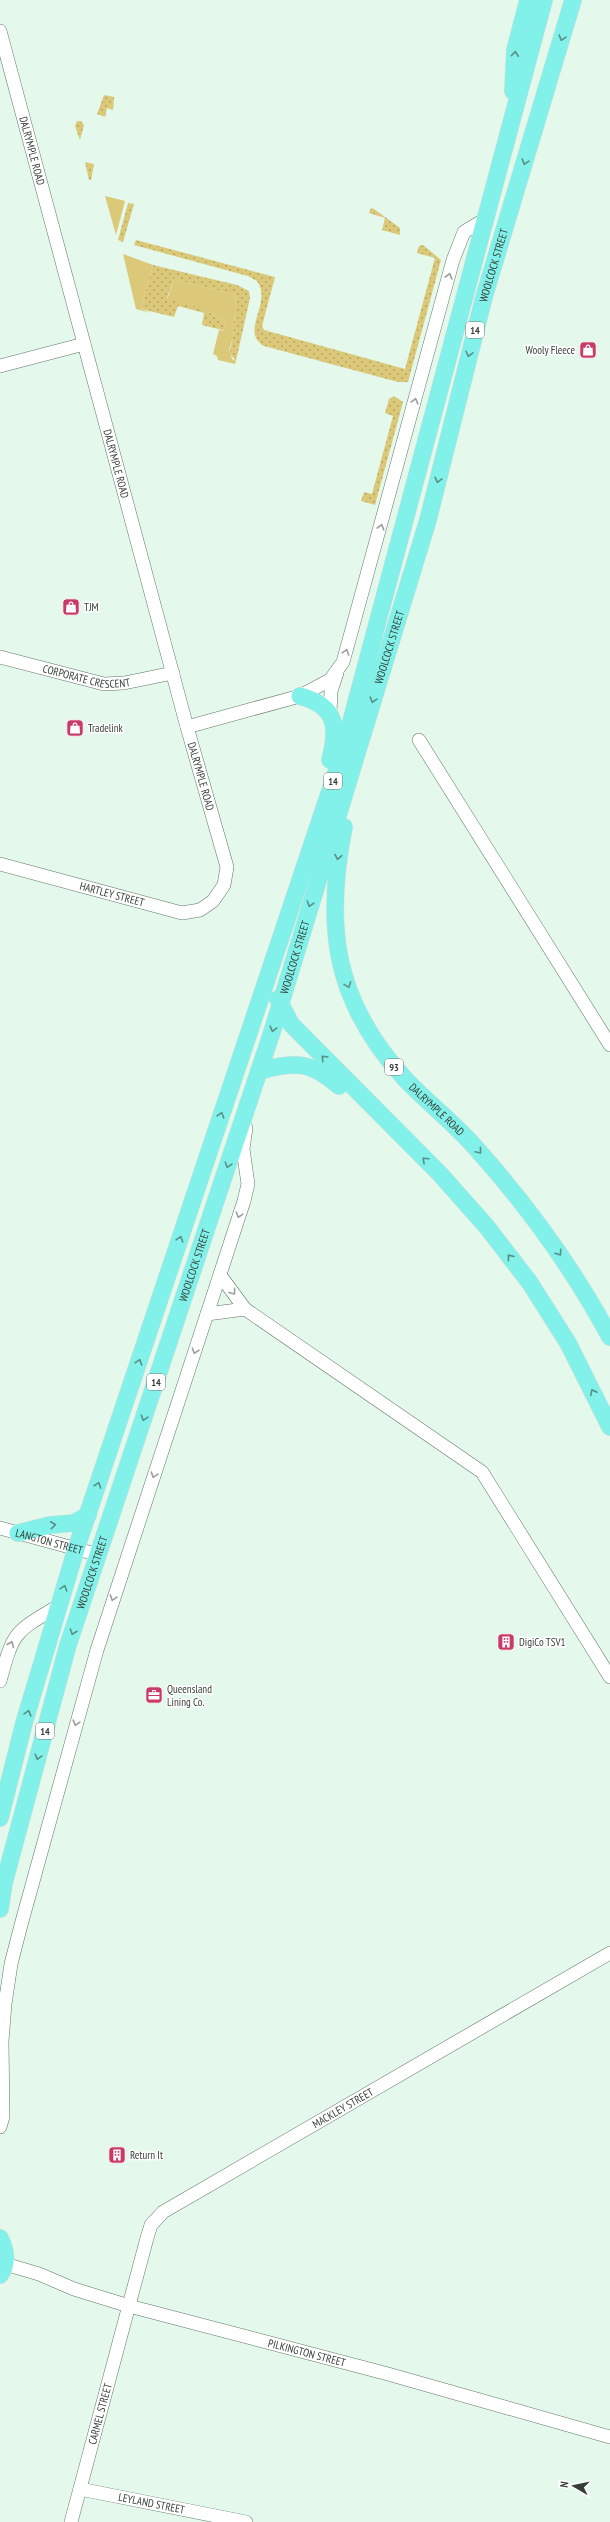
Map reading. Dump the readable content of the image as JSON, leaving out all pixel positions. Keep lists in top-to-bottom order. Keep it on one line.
{"streets":{"main road":["DALRYMPLE ROAD","WOOLCOCK STREET","14","93"],"street":["CORPORATE CRESCENT","HARTLEY STREET","LANGTON STREET","MACKLEY STREET","PILKINGTON STREET","CARMEL STREET","LEYLAND STREET"]},"crossings":[["DALRYMPLE ROAD","WOOLCOCK STREET"],["DALRYMPLE ROAD","CORPORATE CRESCENT"],["DALRYMPLE ROAD","HARTLEY STREET"],["WOOLCOCK STREET","LANGTON STREET"],["MACKLEY STREET","PILKINGTON STREET"],["MACKLEY STREET","CARMEL STREET"],["PILKINGTON STREET","CARMEL STREET"],["CARMEL STREET","LEYLAND STREET"]],"places":{"shop":["Wooly Fleece","TJM","Tradelink"],"building":["DigiCo TSV1","Return It"],"office":["Queensland Lining Co."]},"north":"left"}
